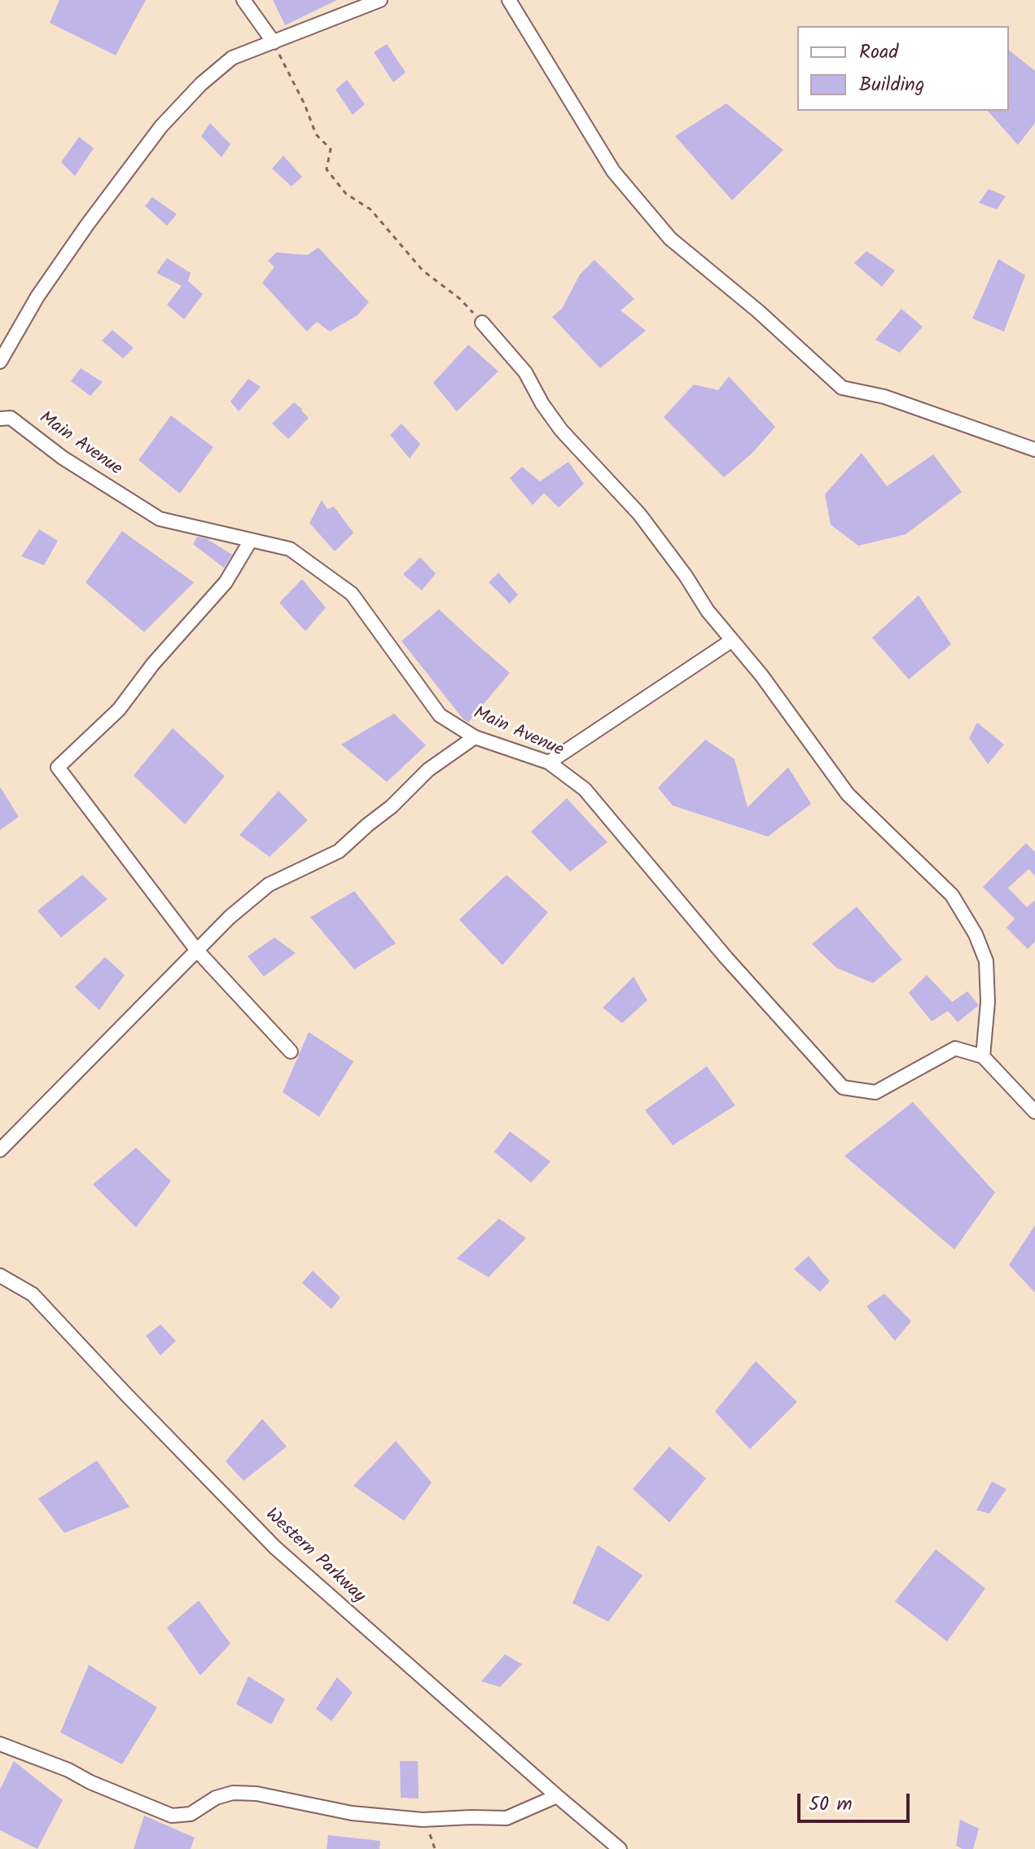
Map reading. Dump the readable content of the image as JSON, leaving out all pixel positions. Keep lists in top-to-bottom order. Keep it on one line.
{"streets":{"street":["Main Avenue","Western Parkway"]},"legend":["Road","Building"],"scale_bar":"50 m"}
